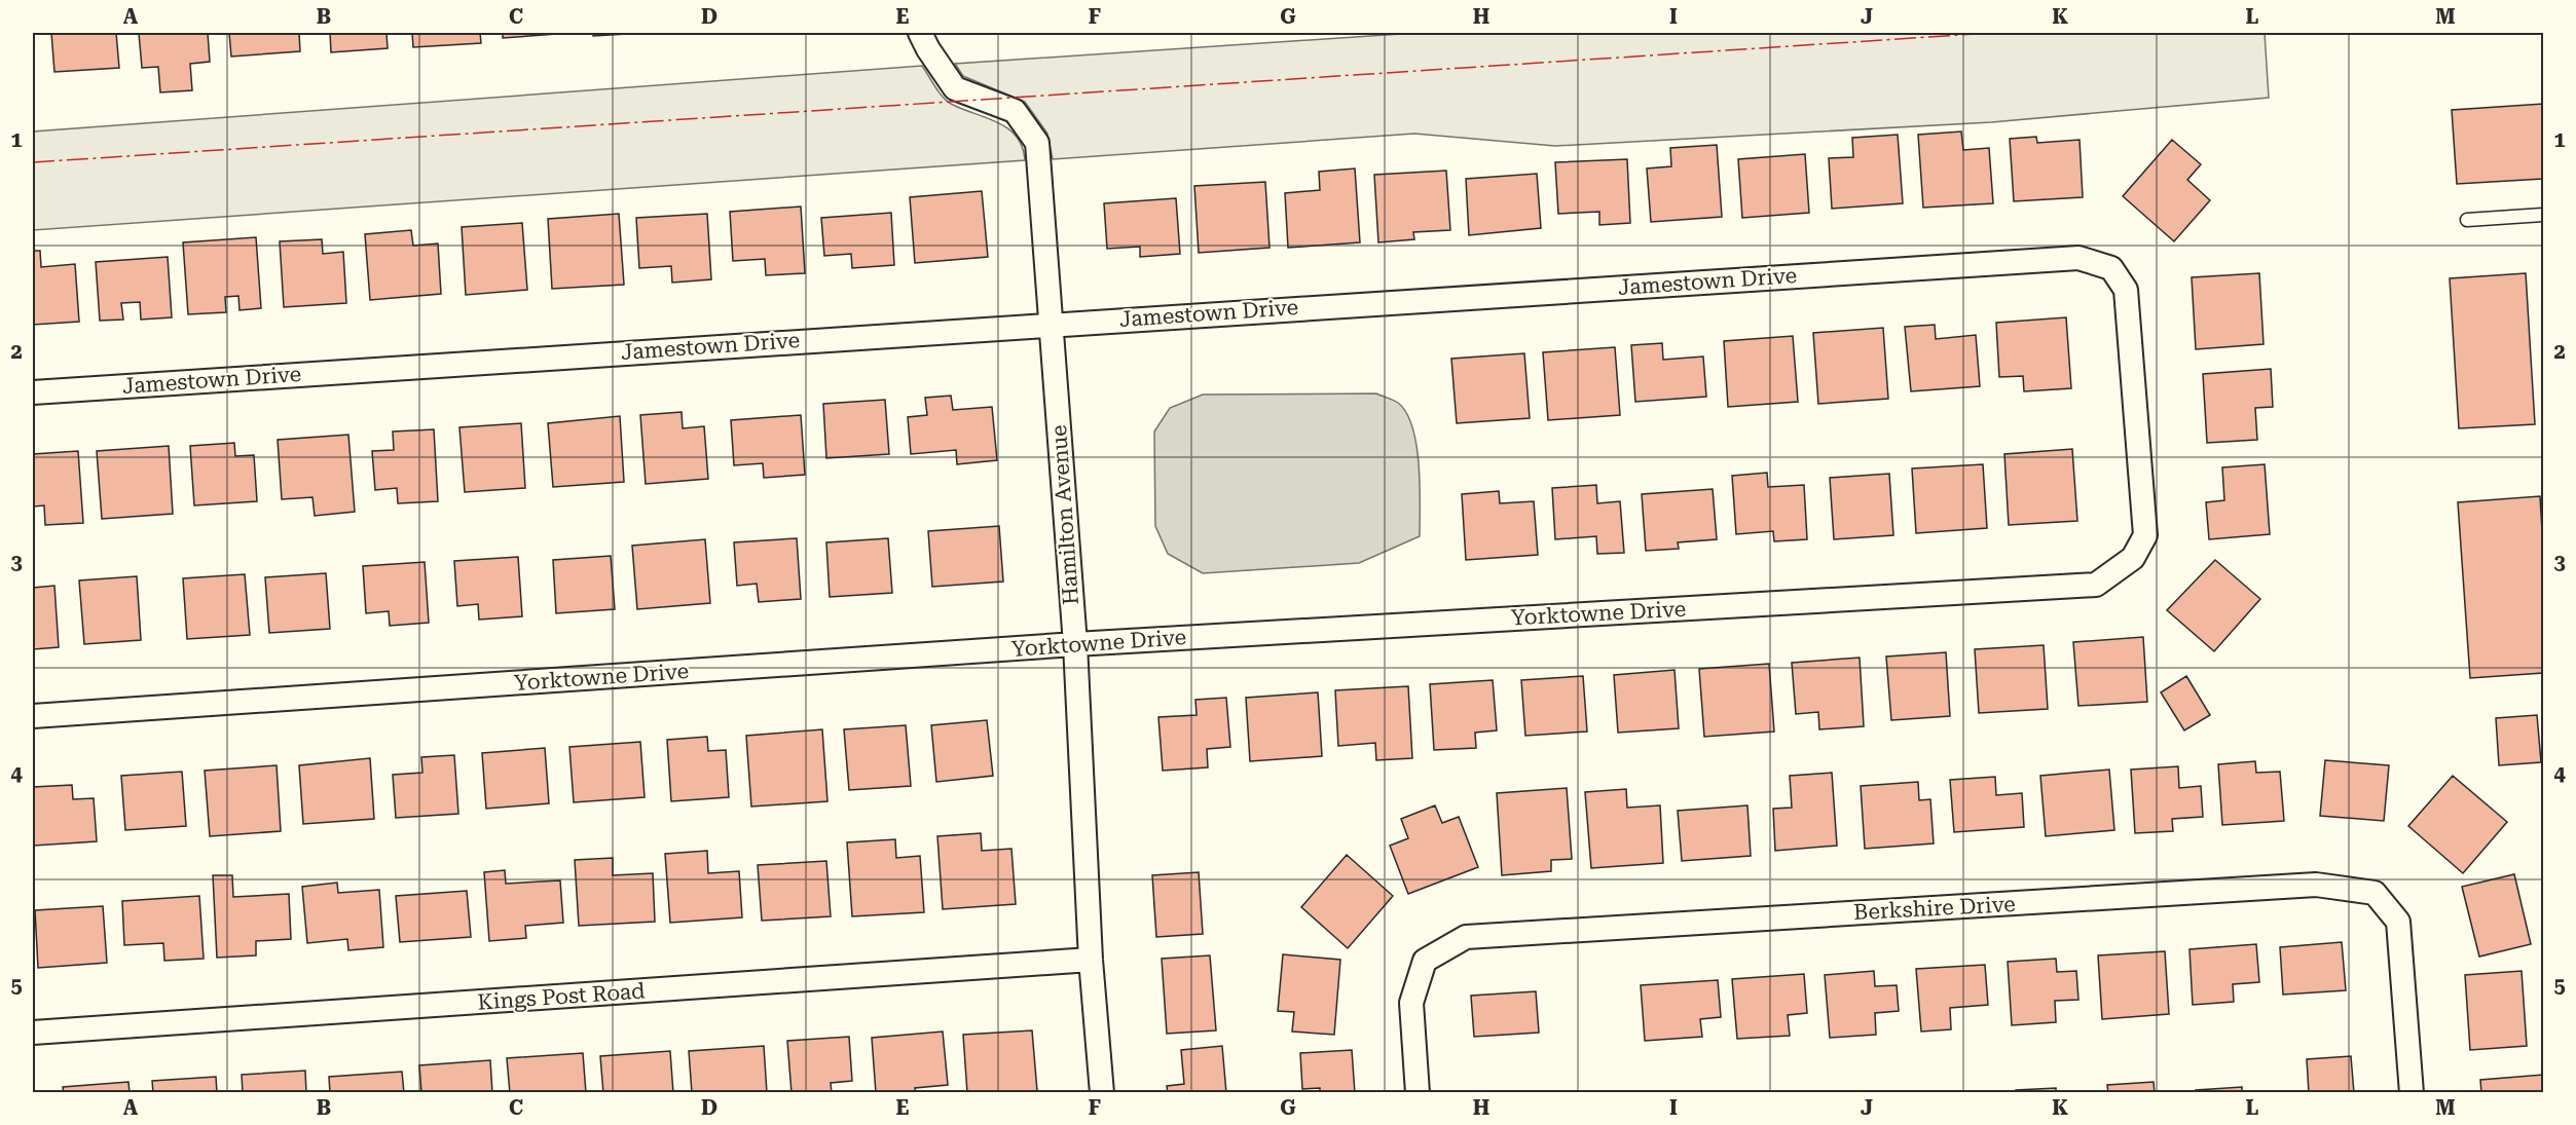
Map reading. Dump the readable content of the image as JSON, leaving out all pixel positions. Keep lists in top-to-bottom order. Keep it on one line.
{"streets":{"street":["Jamestown Drive","Hamilton Avenue","Yorktowne Drive","Berkshire Drive","Kings Post Road"]},"crossings":[["Jamestown Drive","Hamilton Avenue"],["Jamestown Drive","Yorktowne Drive"],["Hamilton Avenue","Yorktowne Drive"],["Hamilton Avenue","Kings Post Road"]],"grid":{"columns":["A","B","C","D","E","F","G","H","I","J","K","L","M"],"rows":["1","2","3","4","5"]}}
